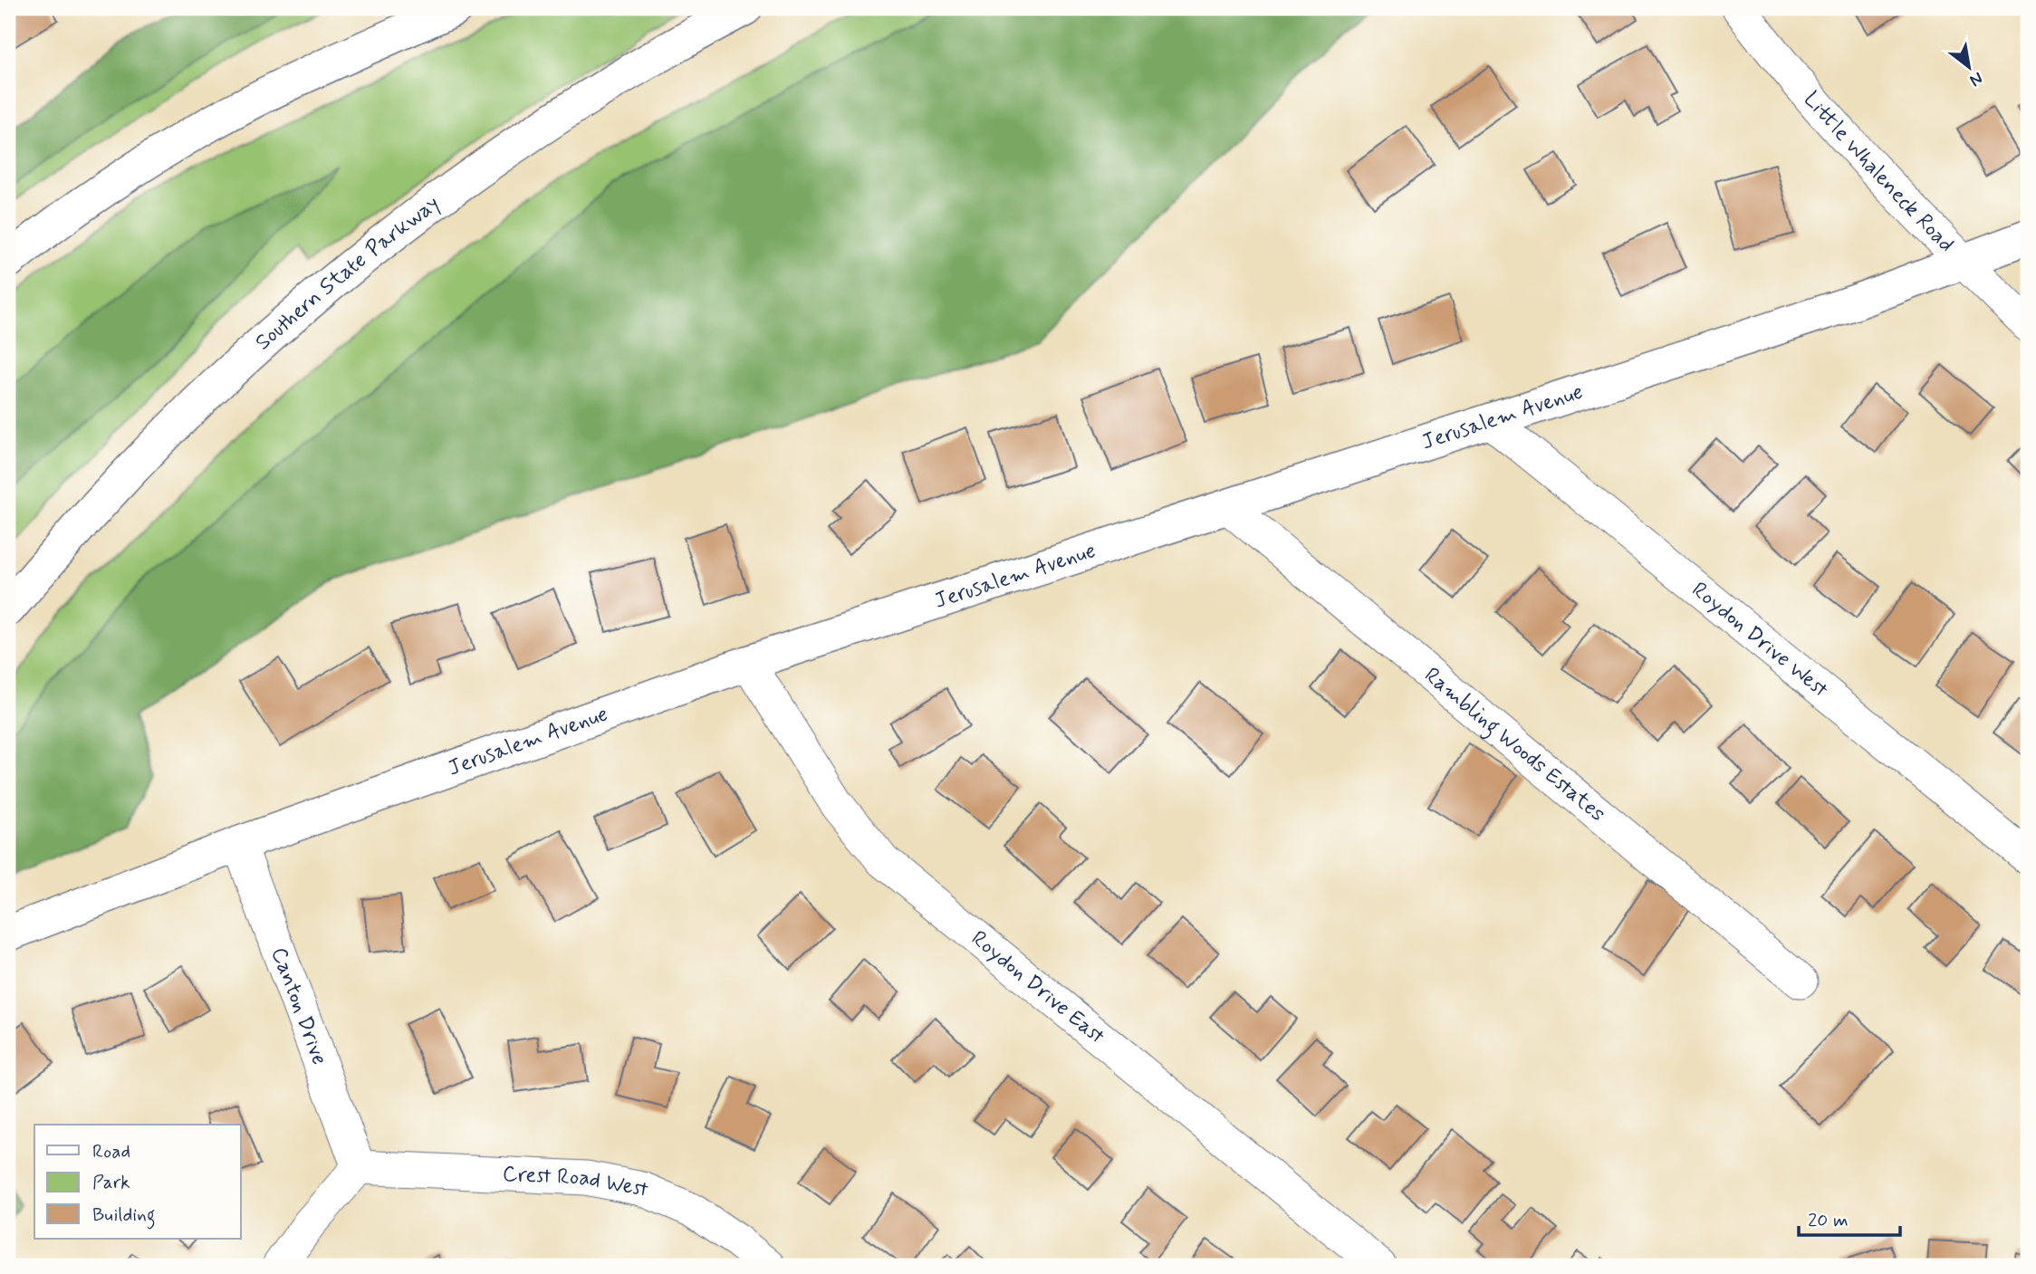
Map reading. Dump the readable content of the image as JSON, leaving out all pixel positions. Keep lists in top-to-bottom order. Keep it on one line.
{"streets":{"main road":["Southern State Parkway","Jerusalem Avenue"],"street":["Little Whaleneck Road","Roydon Drive West","Rambling Woods Estates","Roydon Drive East","Canton Drive","Crest Road West"]},"crossings":[["Little Whaleneck Road","Jerusalem Avenue"],["Jerusalem Avenue","Roydon Drive West"],["Jerusalem Avenue","Rambling Woods Estates"],["Jerusalem Avenue","Roydon Drive East"],["Jerusalem Avenue","Canton Drive"],["Canton Drive","Crest Road West"]],"legend":["Road","Park","Building"],"scale_bar":"20 m","north":"bottom right"}
